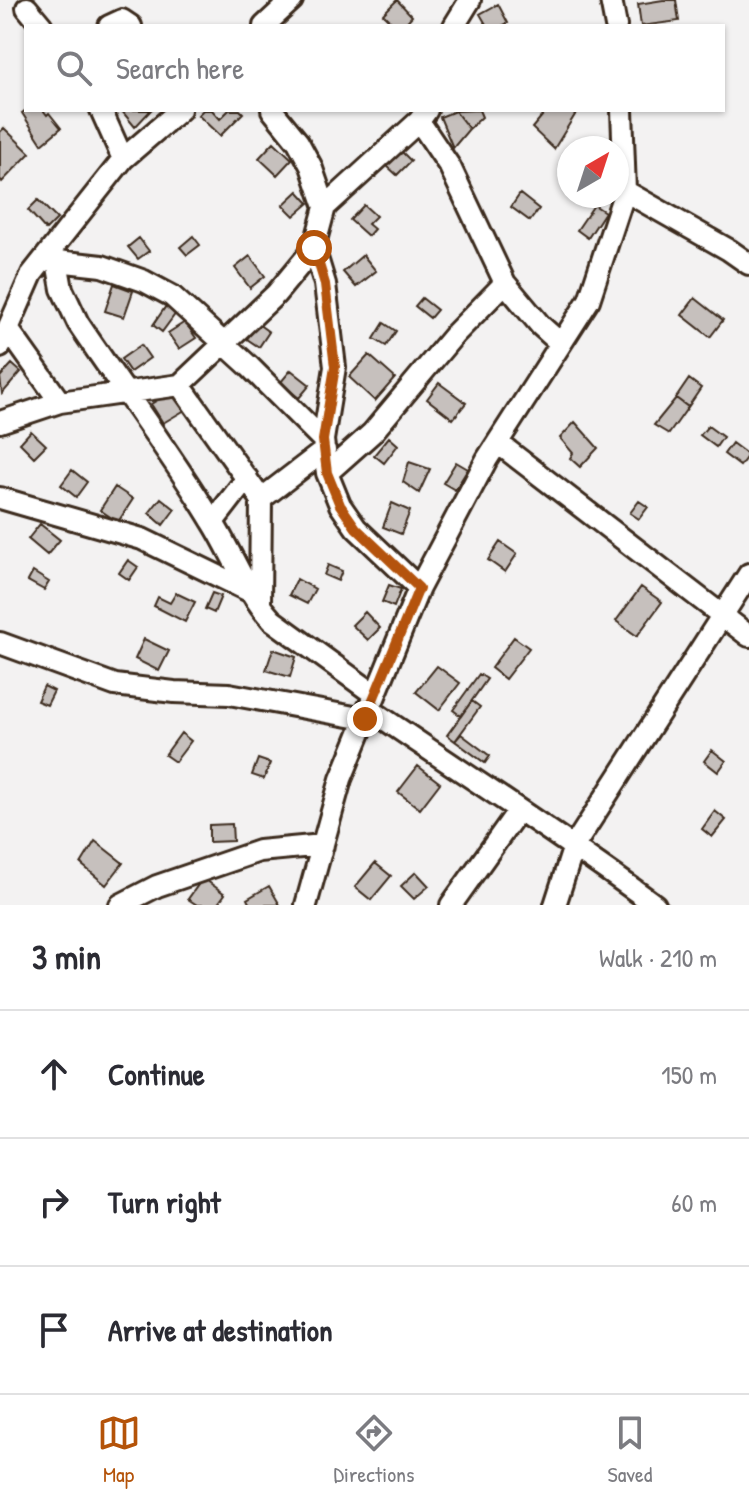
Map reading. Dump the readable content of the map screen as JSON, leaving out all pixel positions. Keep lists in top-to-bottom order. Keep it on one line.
{"north":"top right","page":{"search":"Search here","heading":["3 min","Walk · 210 m"],"list":[["Continue","150 m"],["Turn right","60 m"],"Arrive at destination"],"nav":["Map","Directions","Saved"]}}
